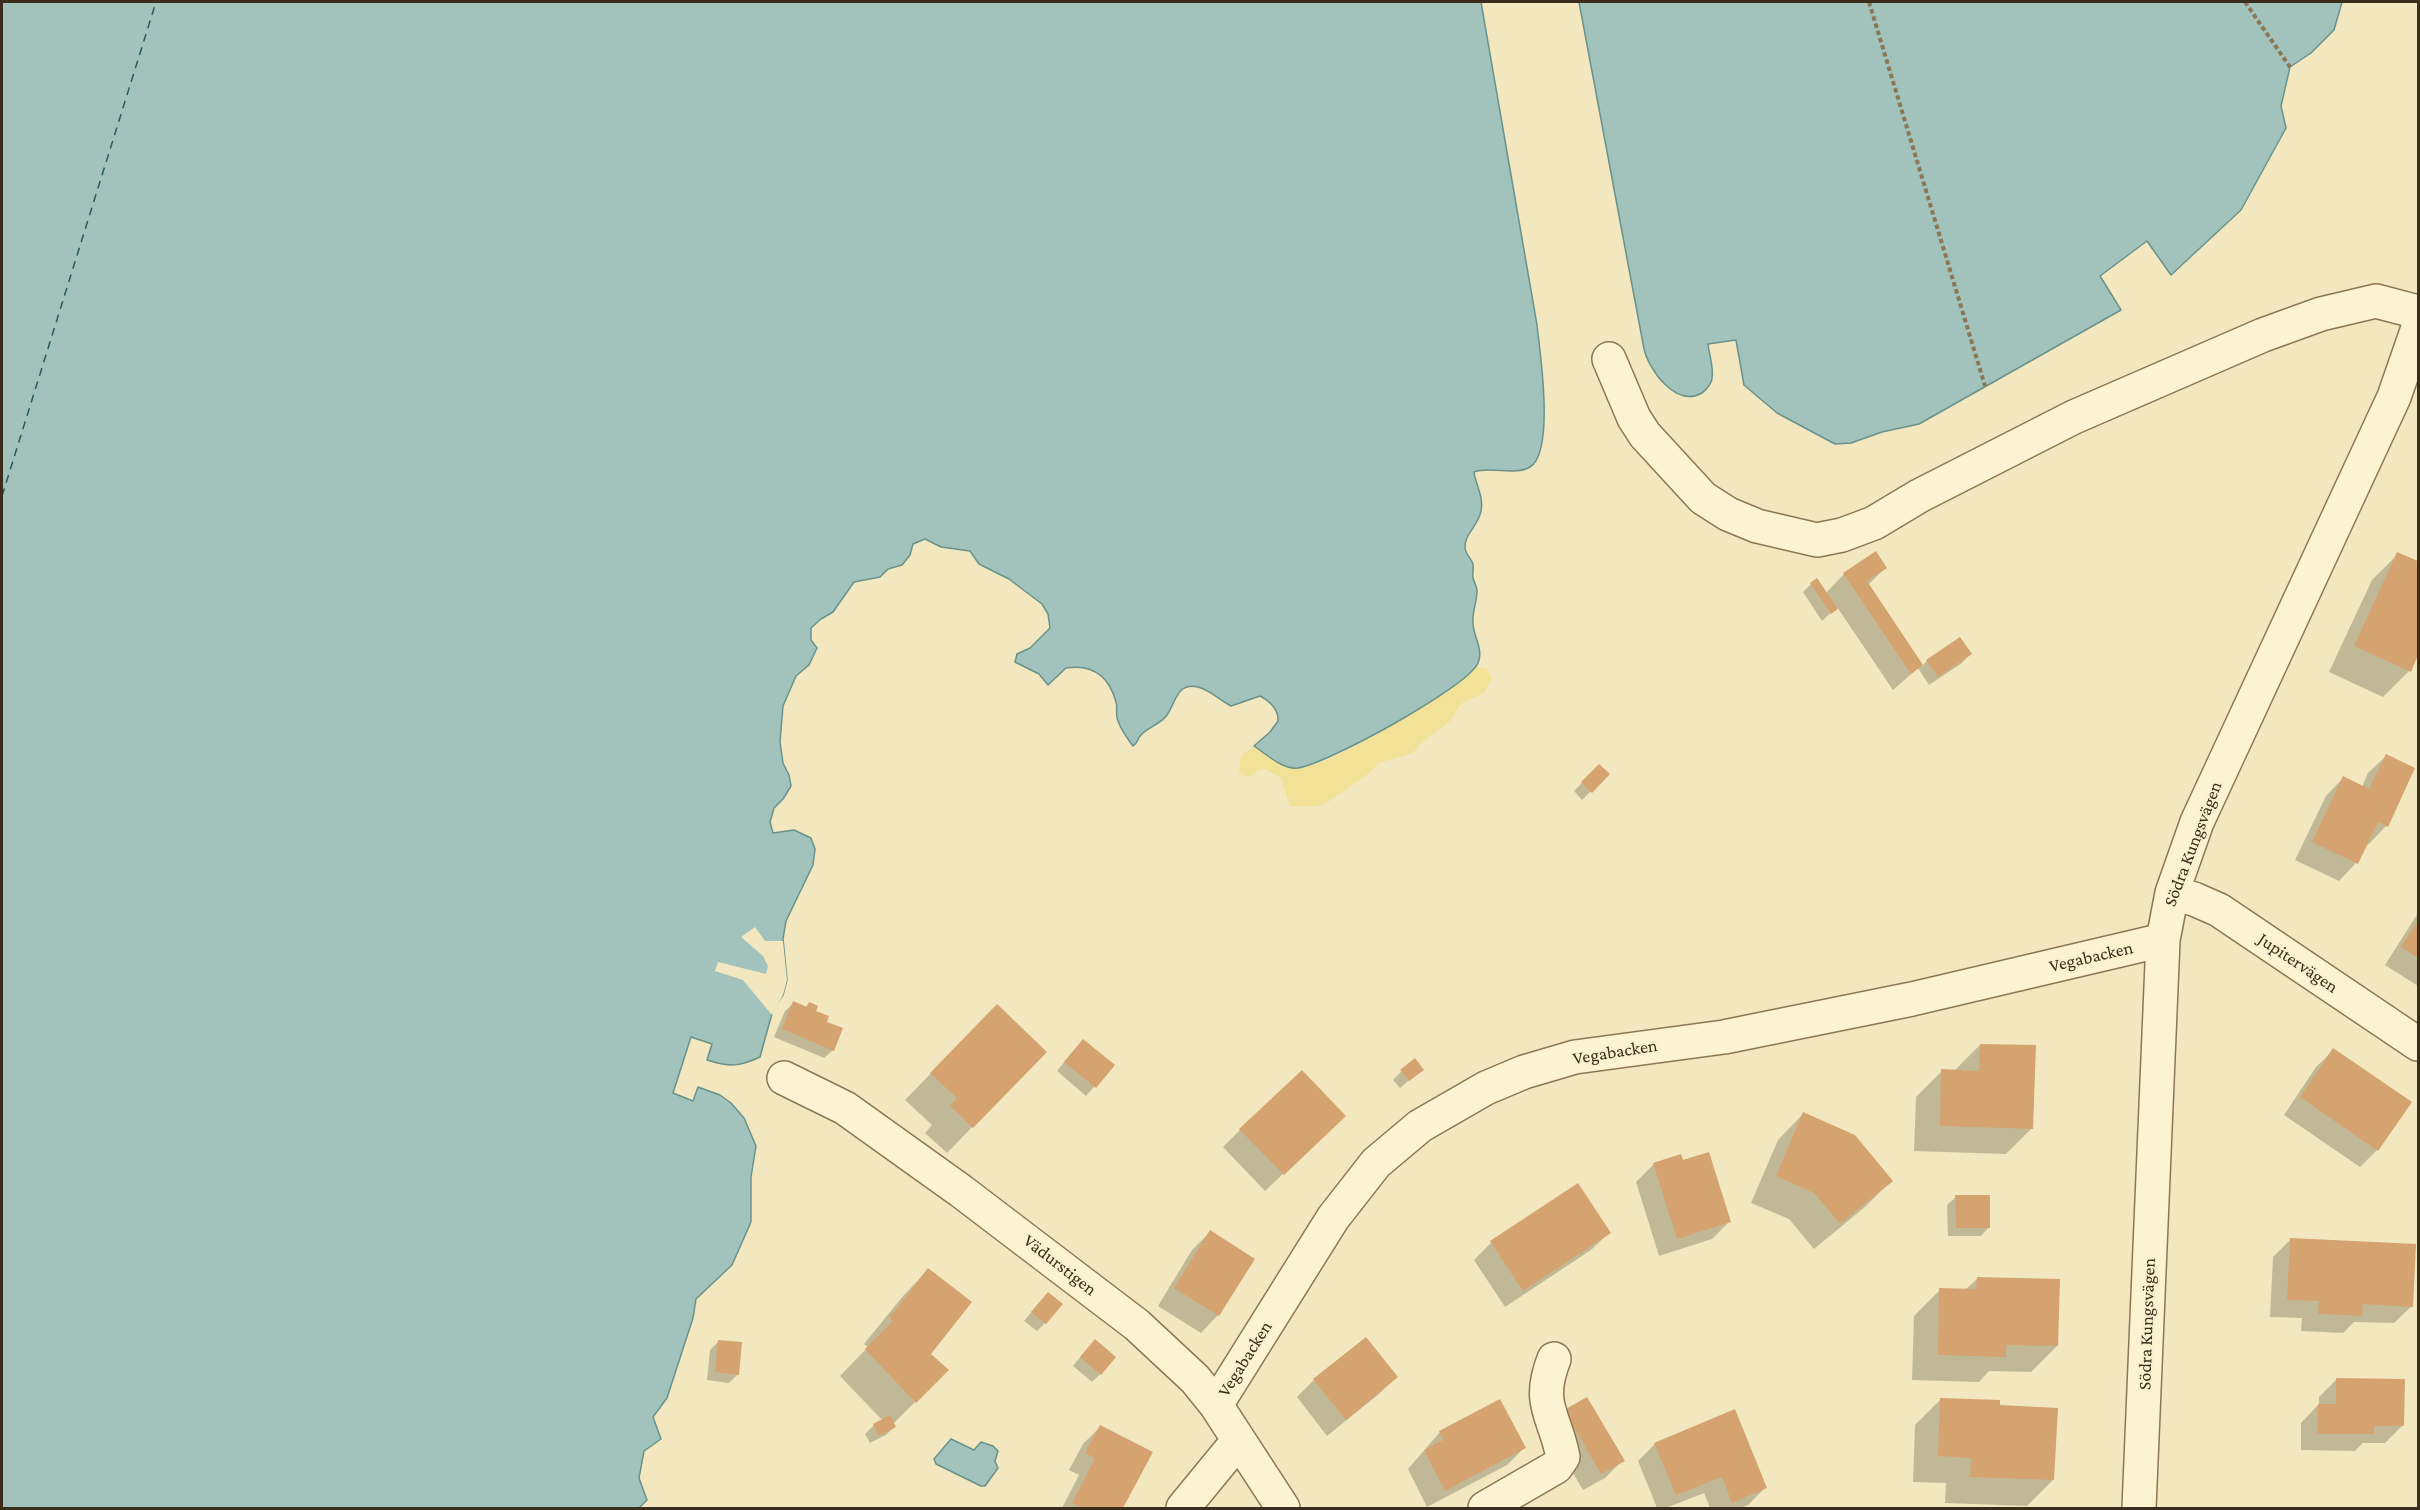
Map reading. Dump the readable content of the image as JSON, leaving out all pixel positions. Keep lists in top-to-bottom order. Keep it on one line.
{"streets":{"street":["Södra Kungsvägen","Vegabacken","Jupitervägen","Vädurstigen"]},"crossings":[["Södra Kungsvägen","Vegabacken"],["Södra Kungsvägen","Jupitervägen"],["Vegabacken","Vädurstigen"]]}
